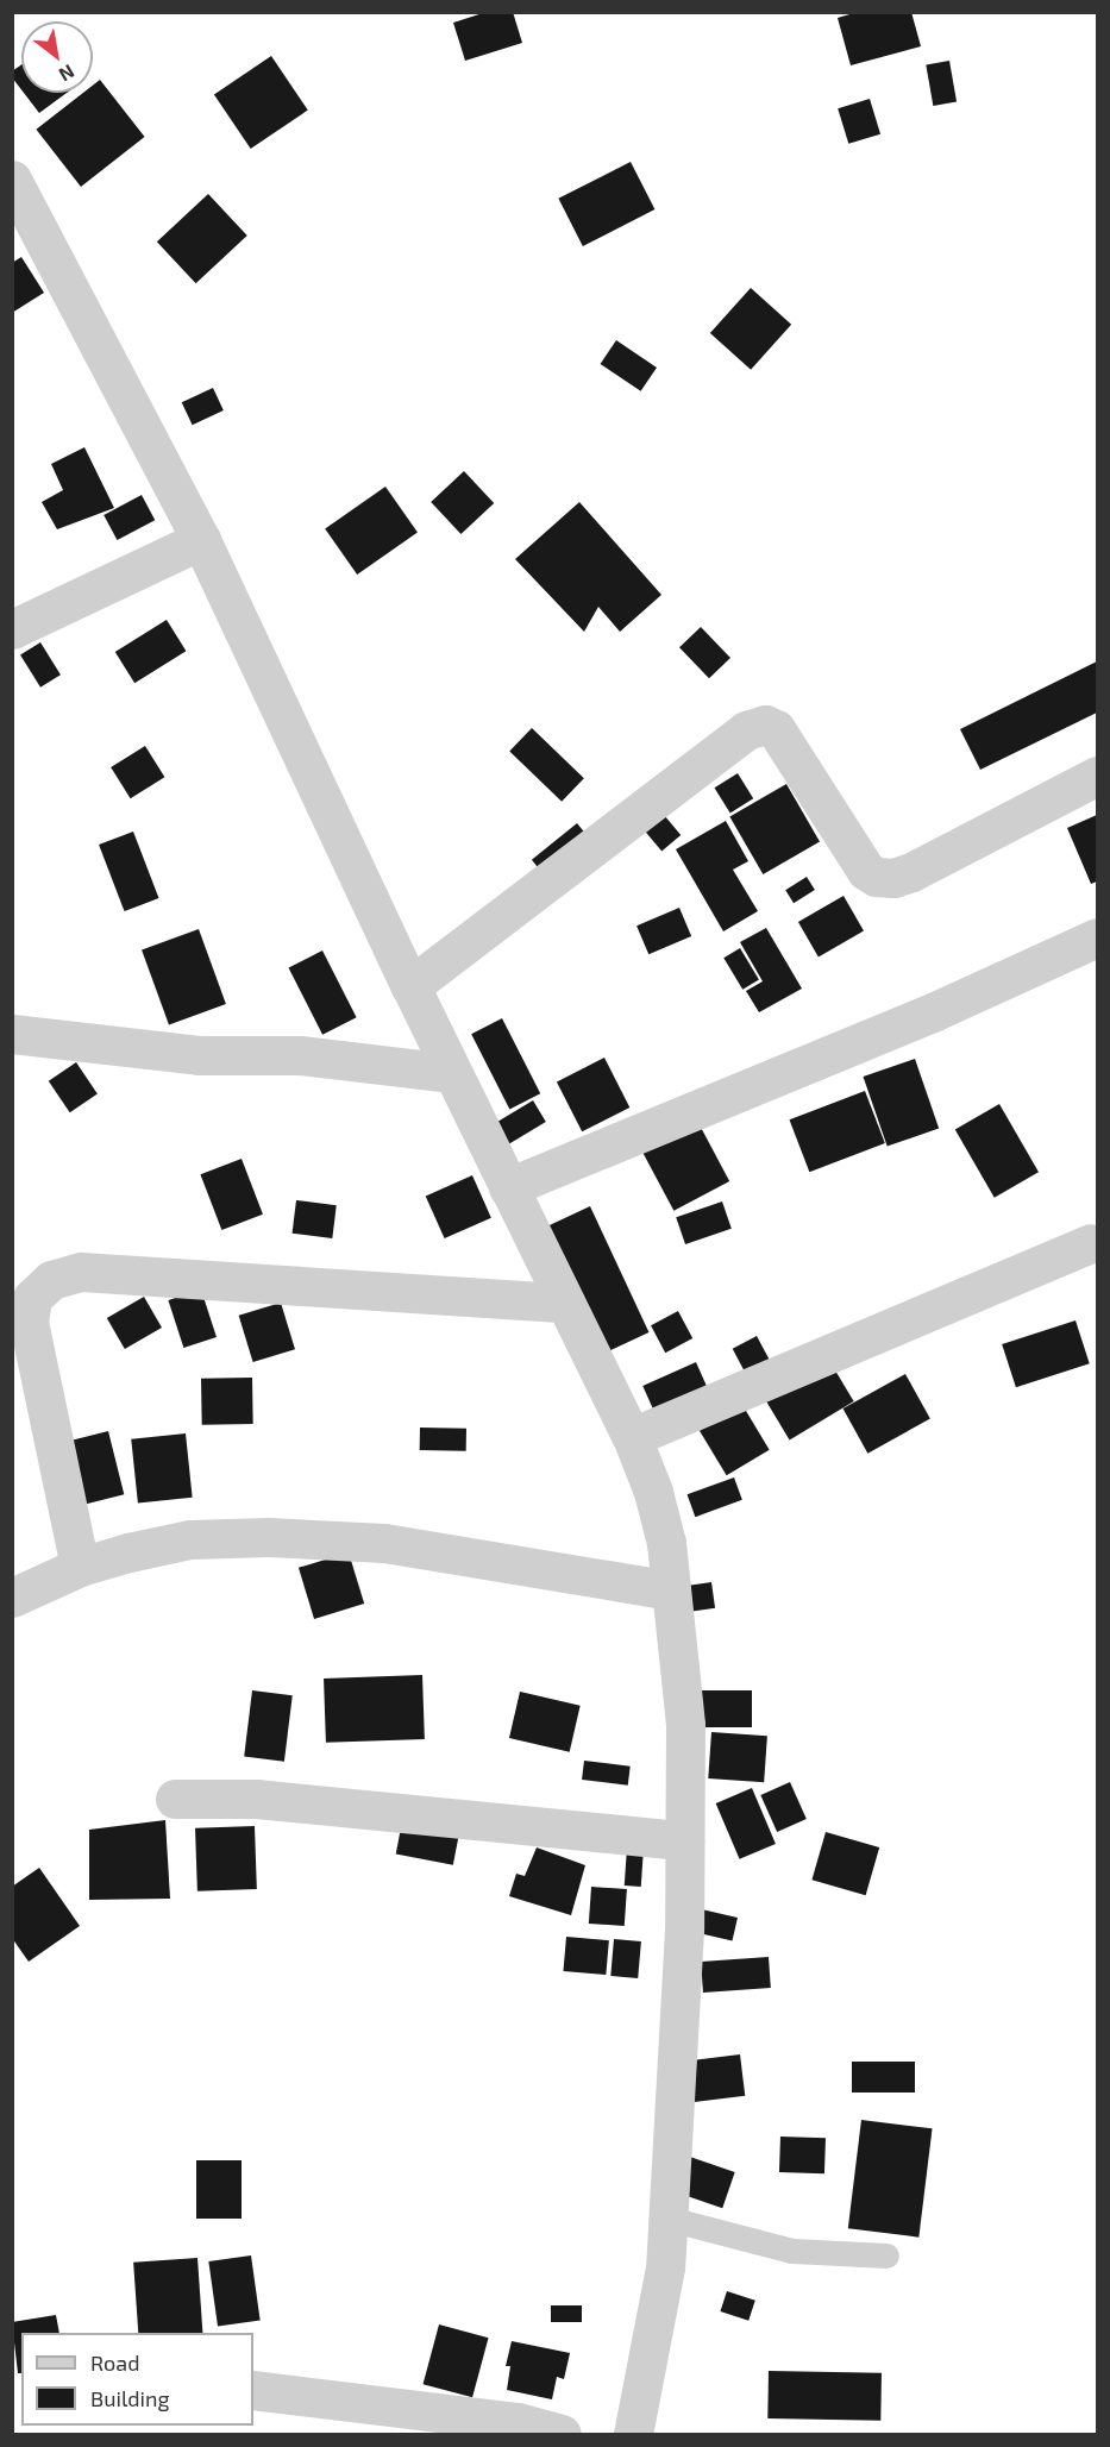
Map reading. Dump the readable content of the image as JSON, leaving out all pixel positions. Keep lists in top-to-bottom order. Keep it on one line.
{"legend":["Road","Building"],"north":"bottom right"}
